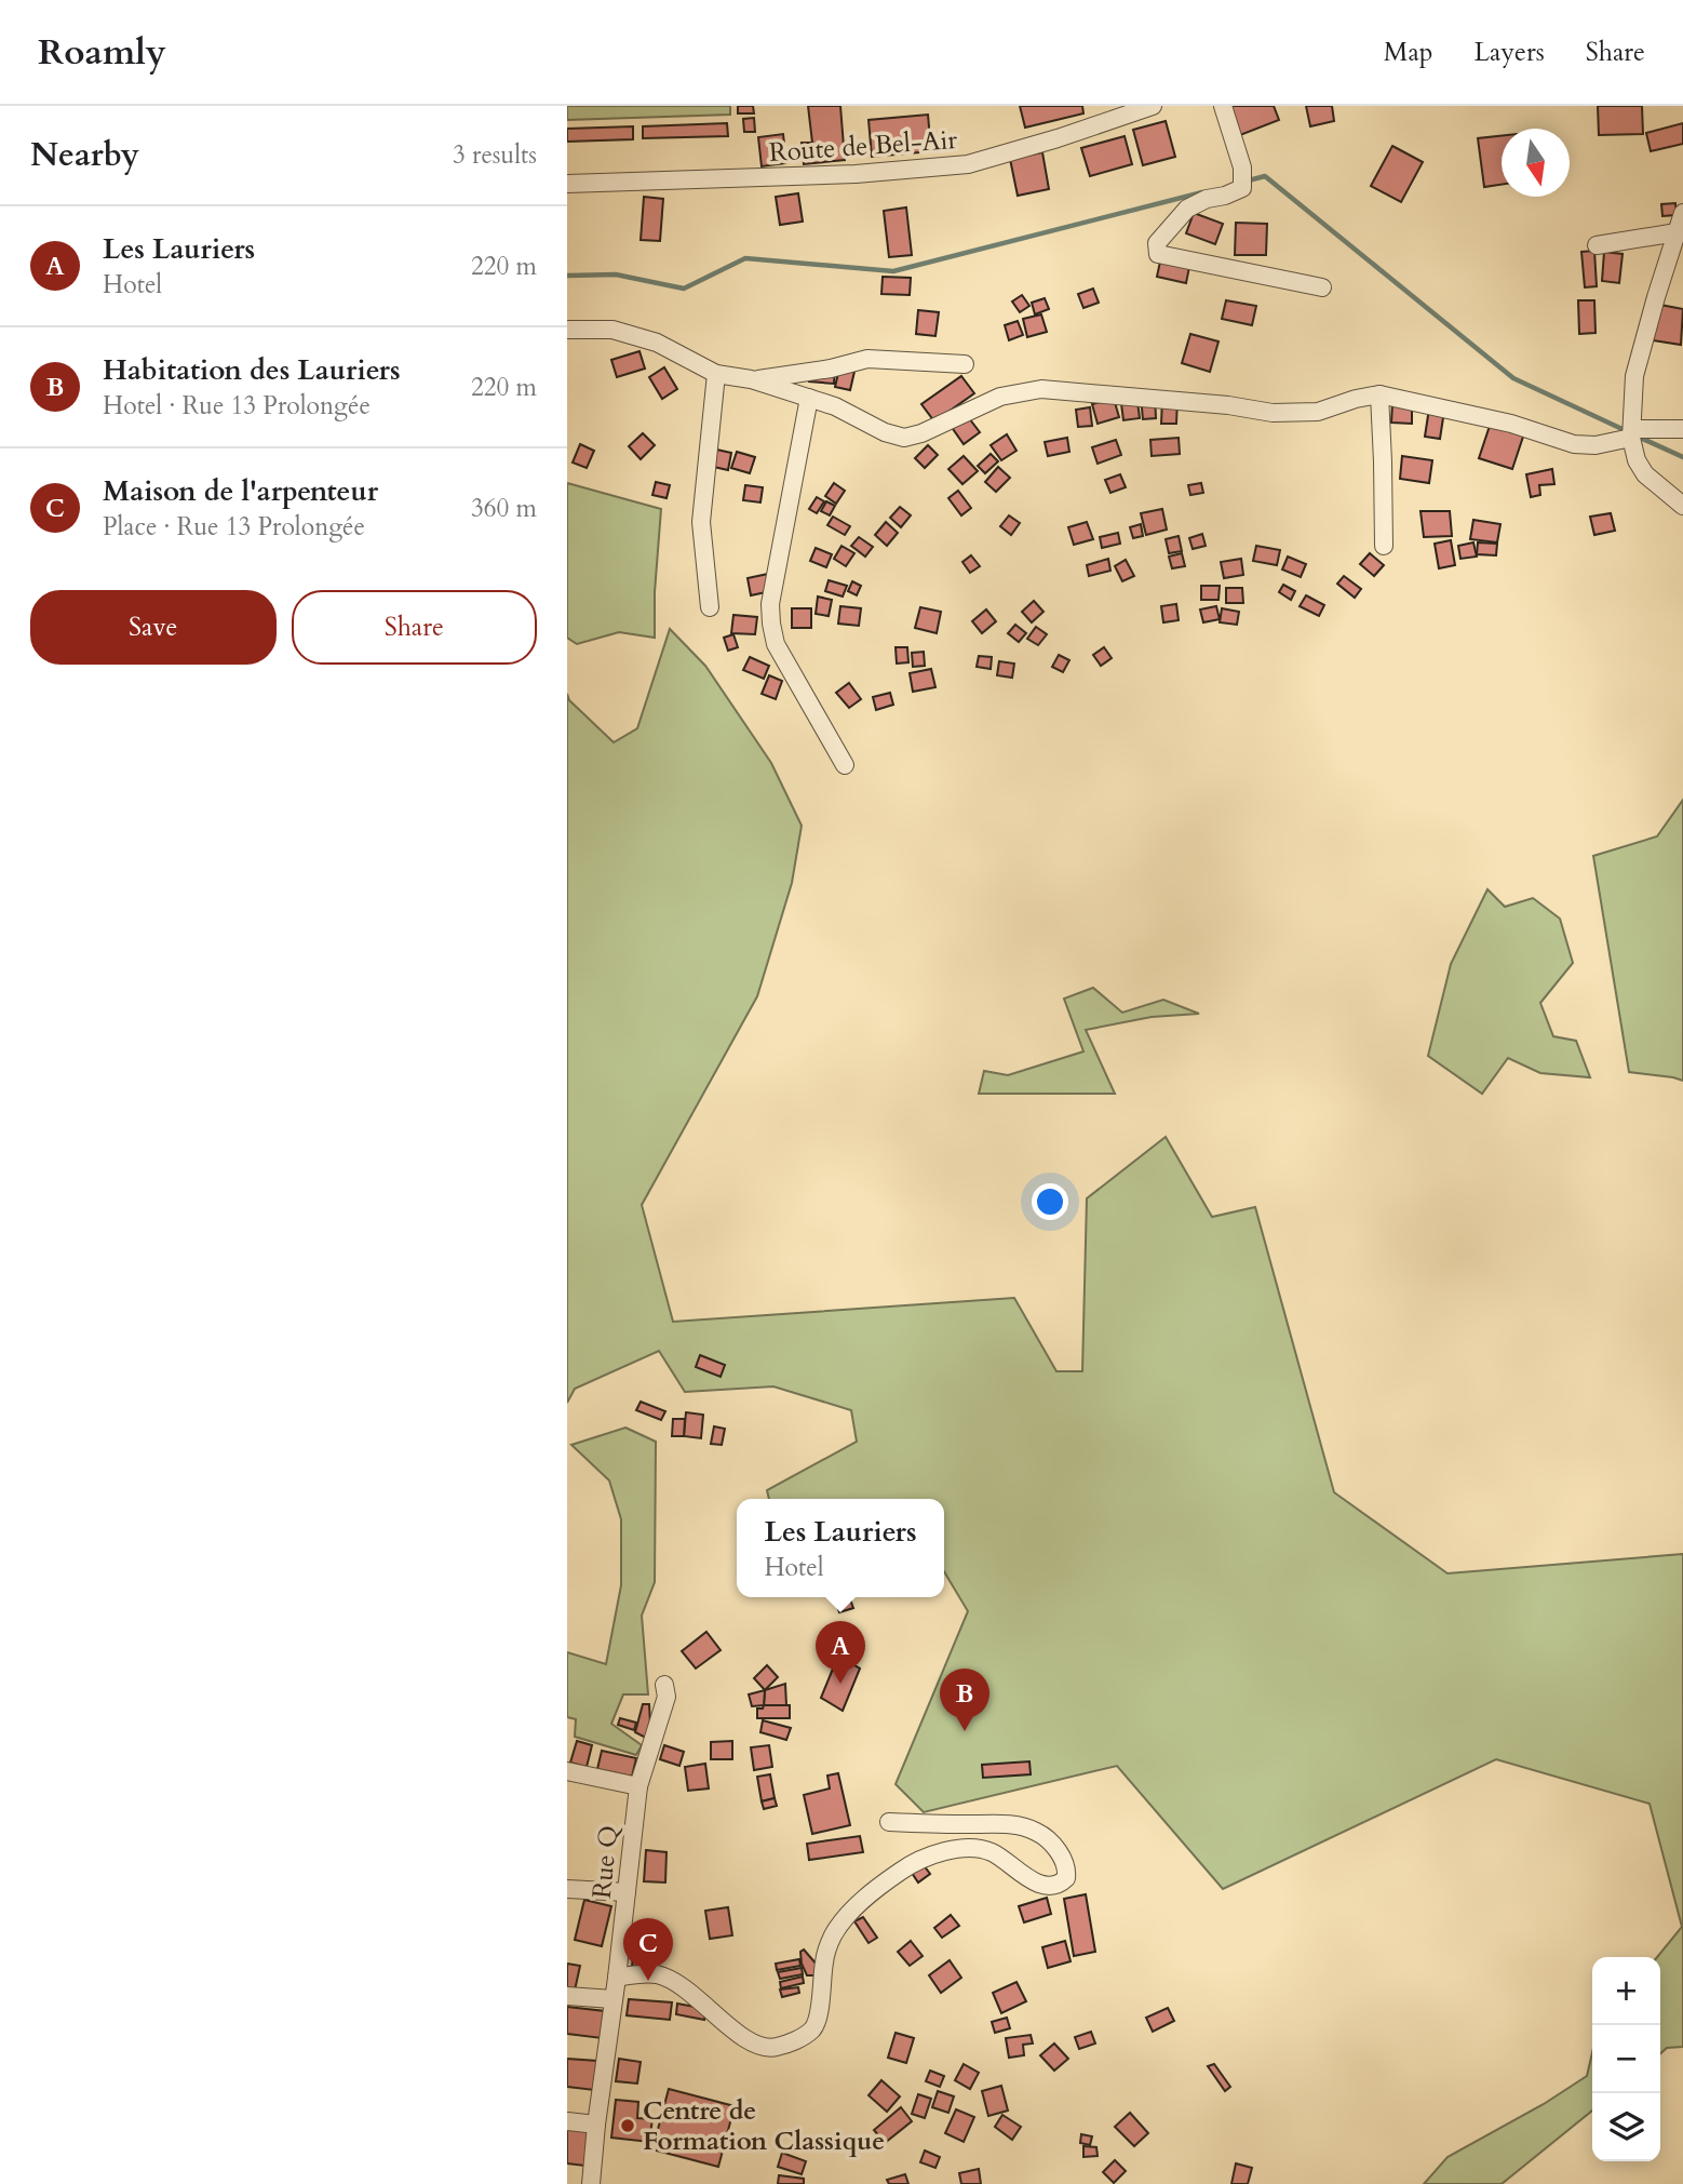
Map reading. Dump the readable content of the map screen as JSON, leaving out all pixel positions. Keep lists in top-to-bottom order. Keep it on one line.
{"streets":{"street":["Route de Bel-Air","Rue Q"]},"places":["Centre de Formation Classique"],"north":"bottom","page":{"header":"Roamly","nav":["Map","Layers","Share"],"heading":["Nearby","3 results"],"list":[{"mark":"A","name":"Les Lauriers","note":"Hotel","value":"220 m"},{"mark":"B","name":"Habitation des Lauriers","note":"Hotel · Rue 13 Prolongée","value":"220 m"},{"mark":"C","name":"Maison de l'arpenteur","note":"Place · Rue 13 Prolongée","value":"360 m"}],"buttons":["Save","Share"],"popup":["Les Lauriers","Hotel"],"pins":["A","B","C"],"map_buttons":["+","−"]}}
